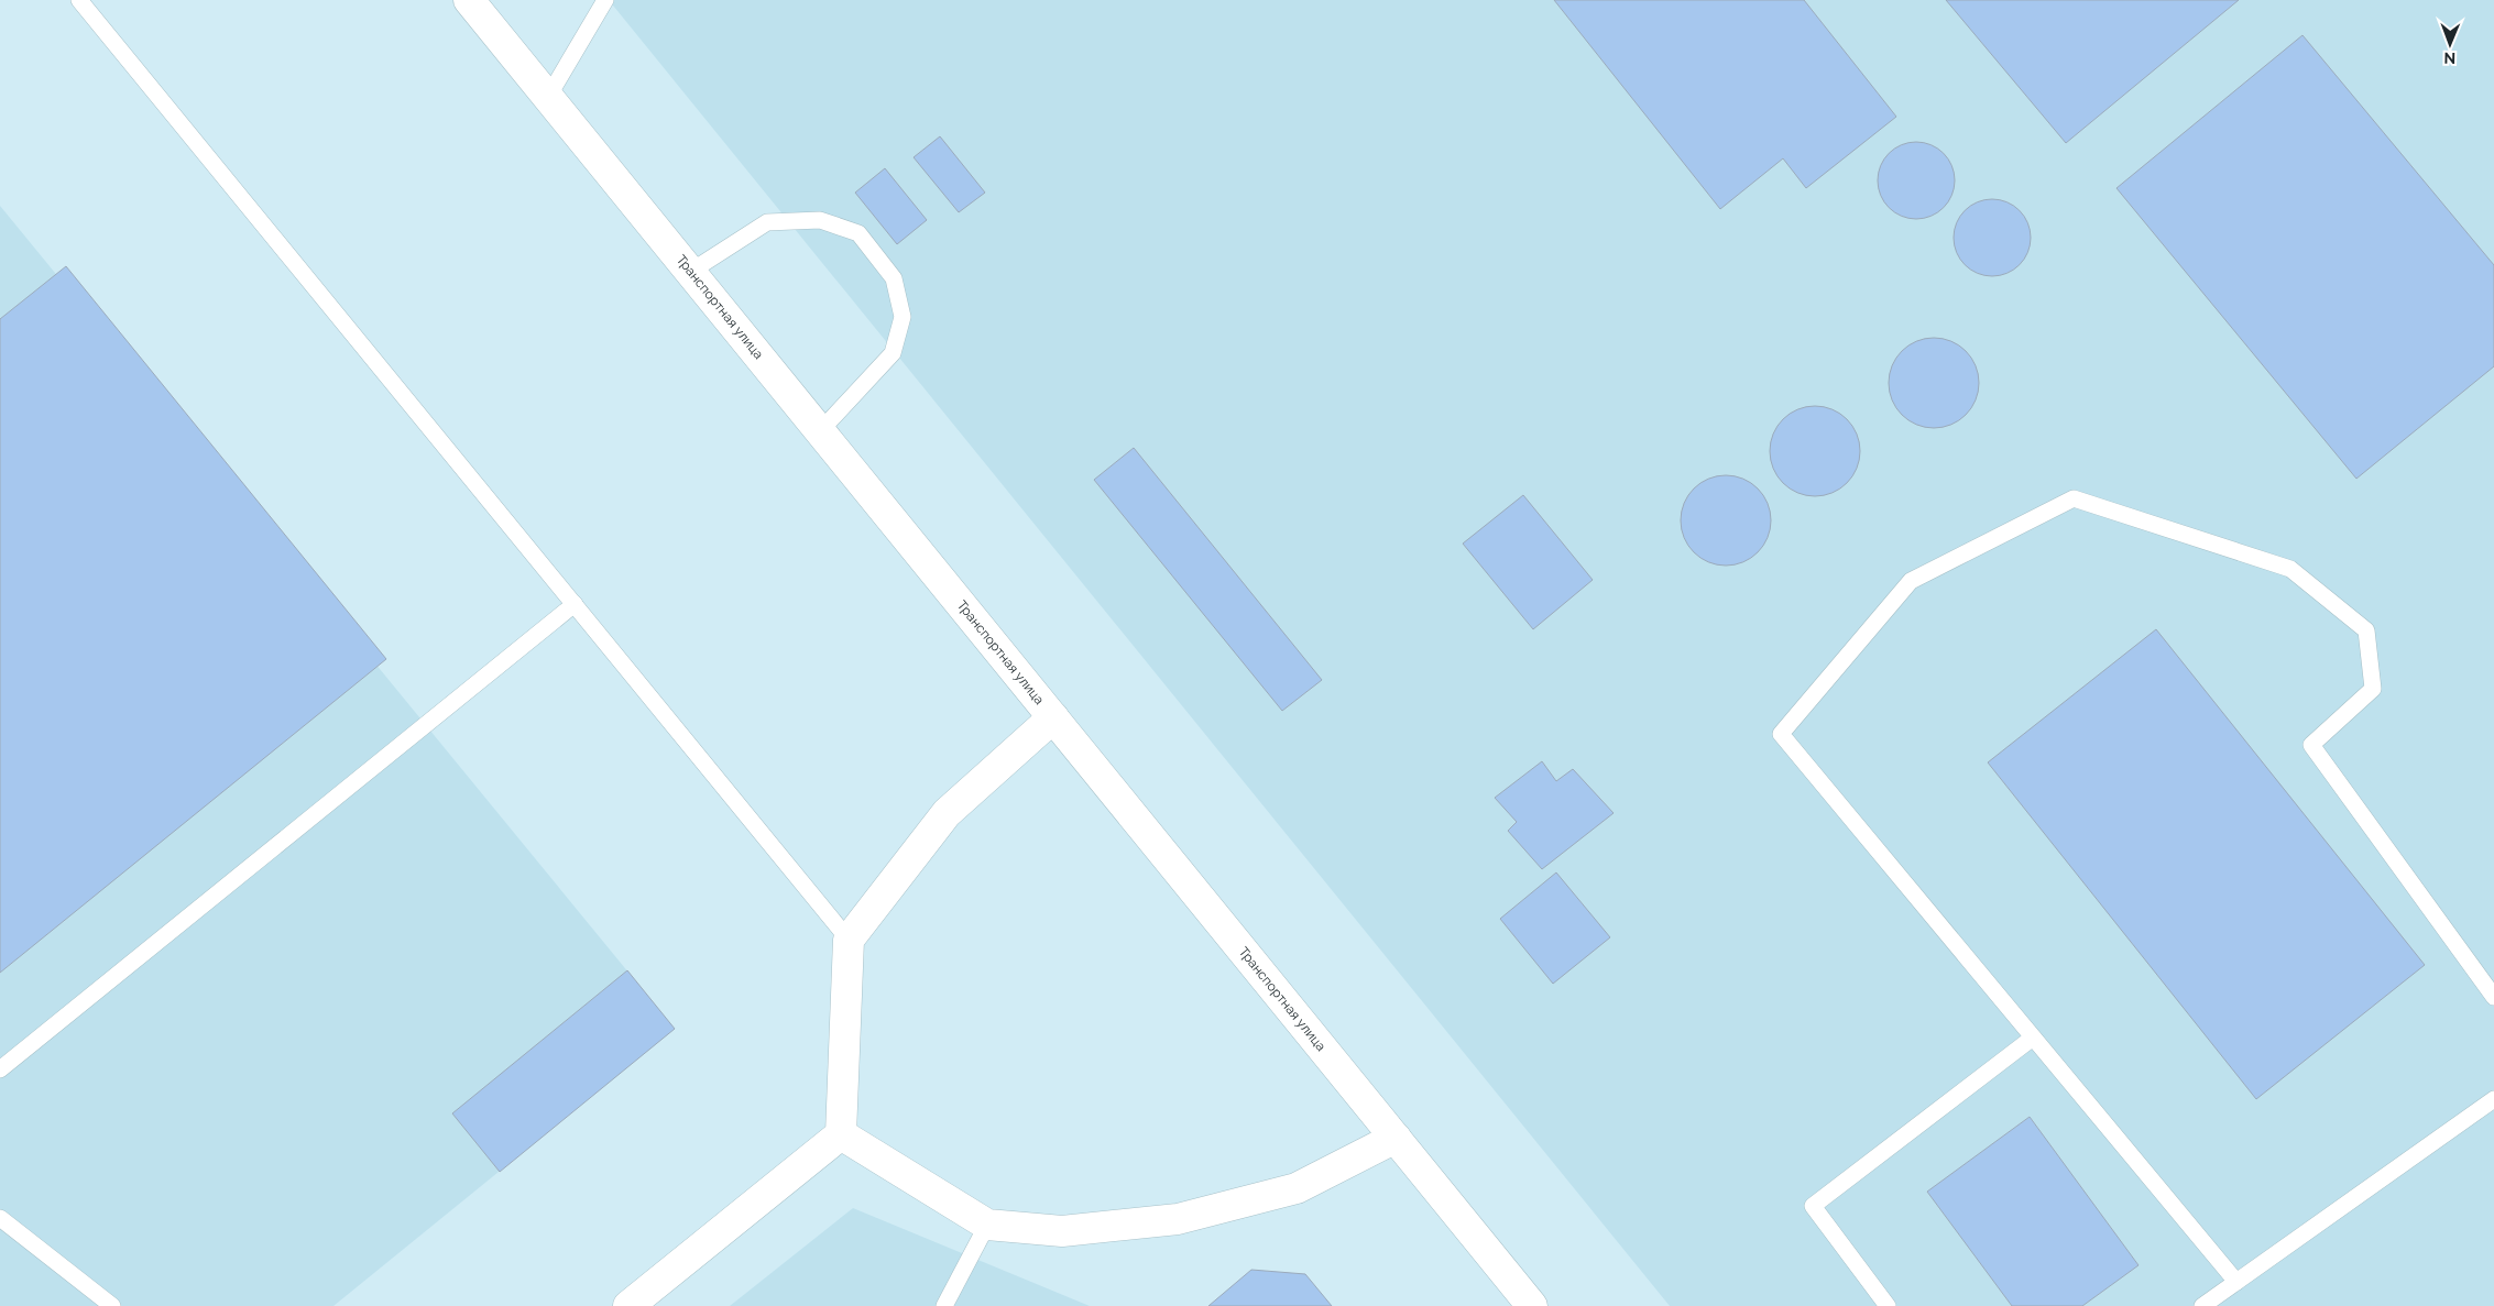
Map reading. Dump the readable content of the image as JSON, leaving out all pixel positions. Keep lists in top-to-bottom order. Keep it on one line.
{"streets":{"main road":["Транспортная улица"]},"north":"bottom"}
